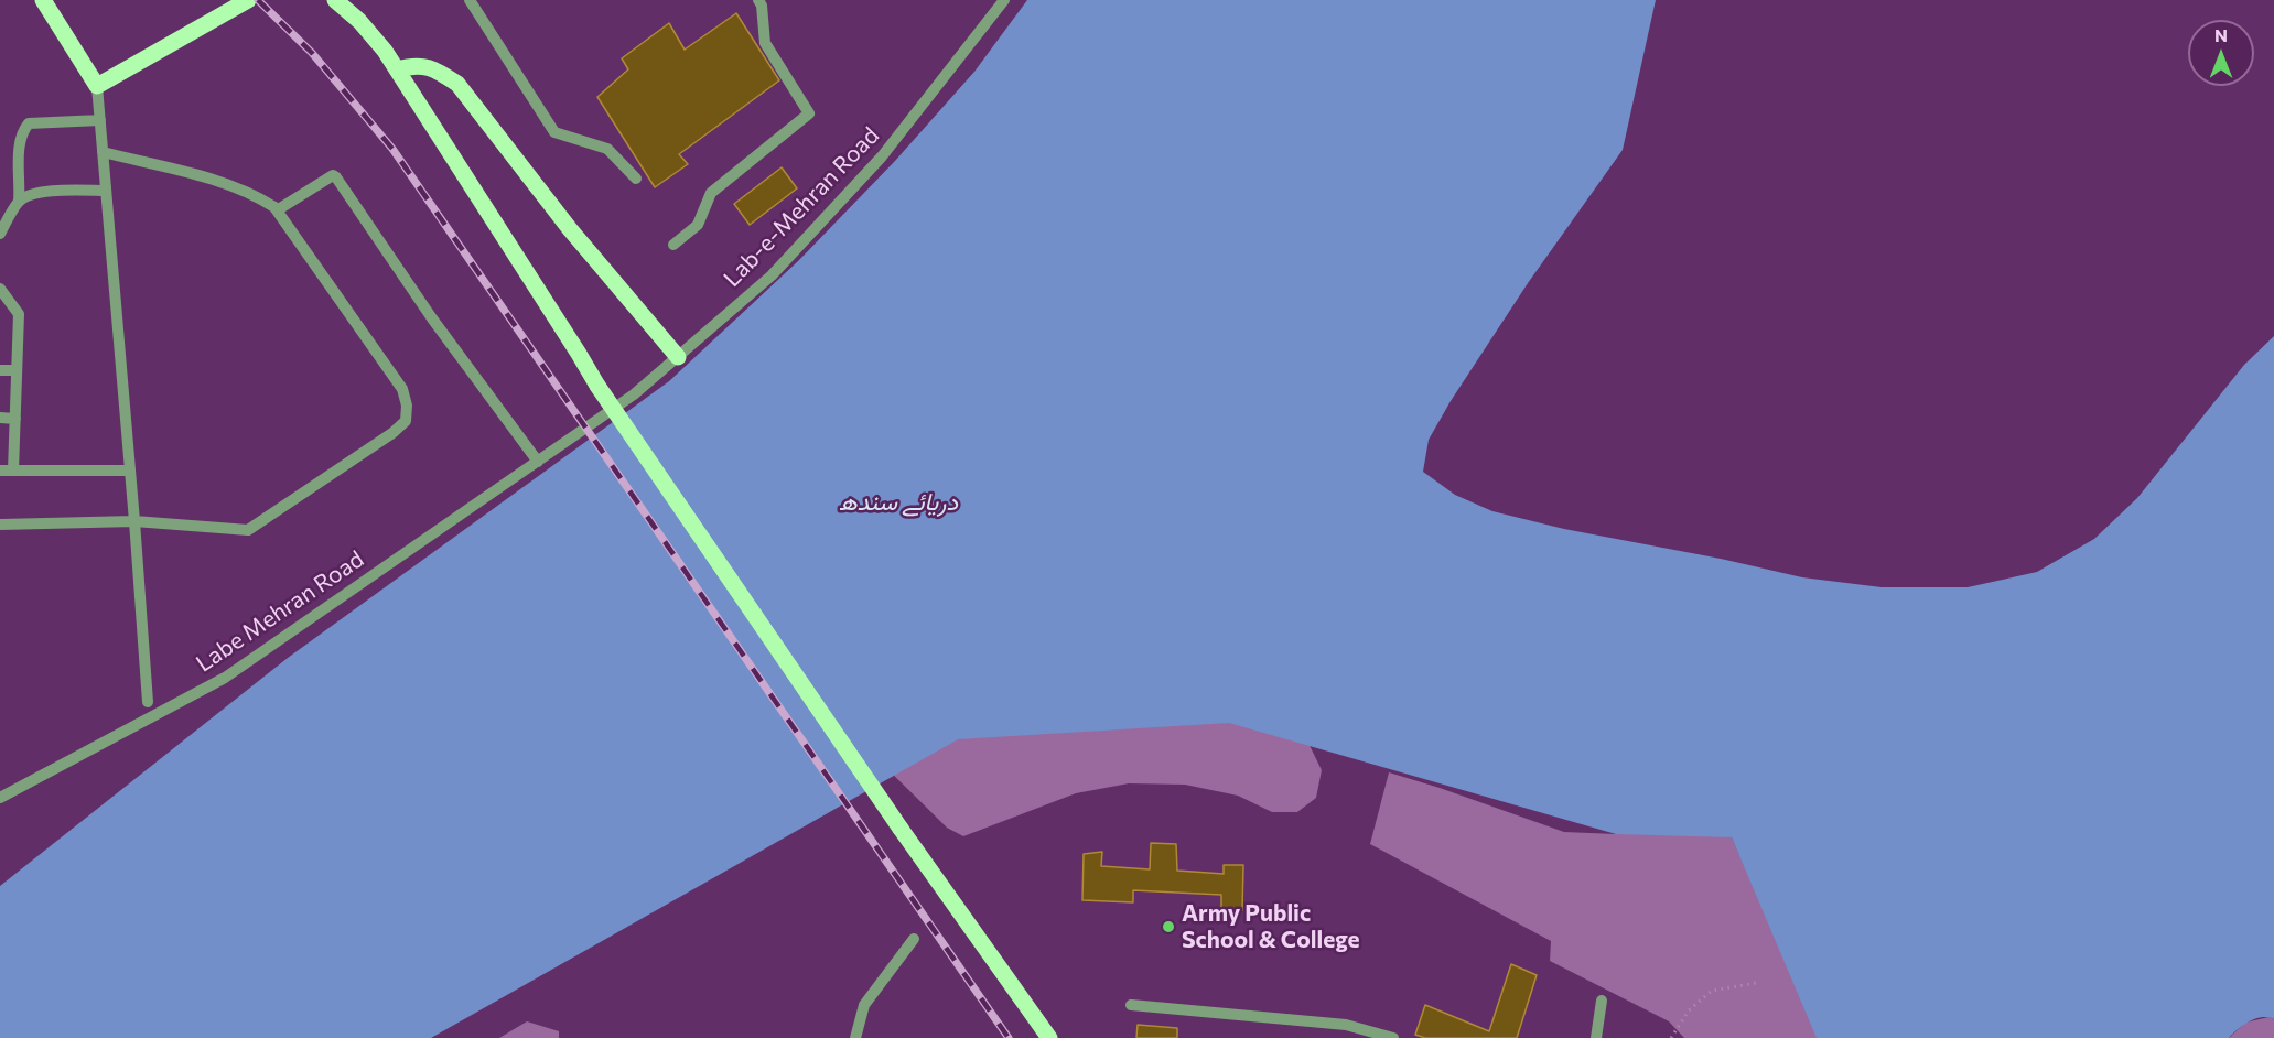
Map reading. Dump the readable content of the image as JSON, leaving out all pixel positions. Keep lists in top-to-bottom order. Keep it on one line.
{"streets":{"street":["Lab-e-Mehran Road","Labe Mehran Road"]},"crossings":[["Lab-e-Mehran Road","Labe Mehran Road"]],"water":["دریائے سندھ"],"places":["Army Public School & College"],"north":"top"}
